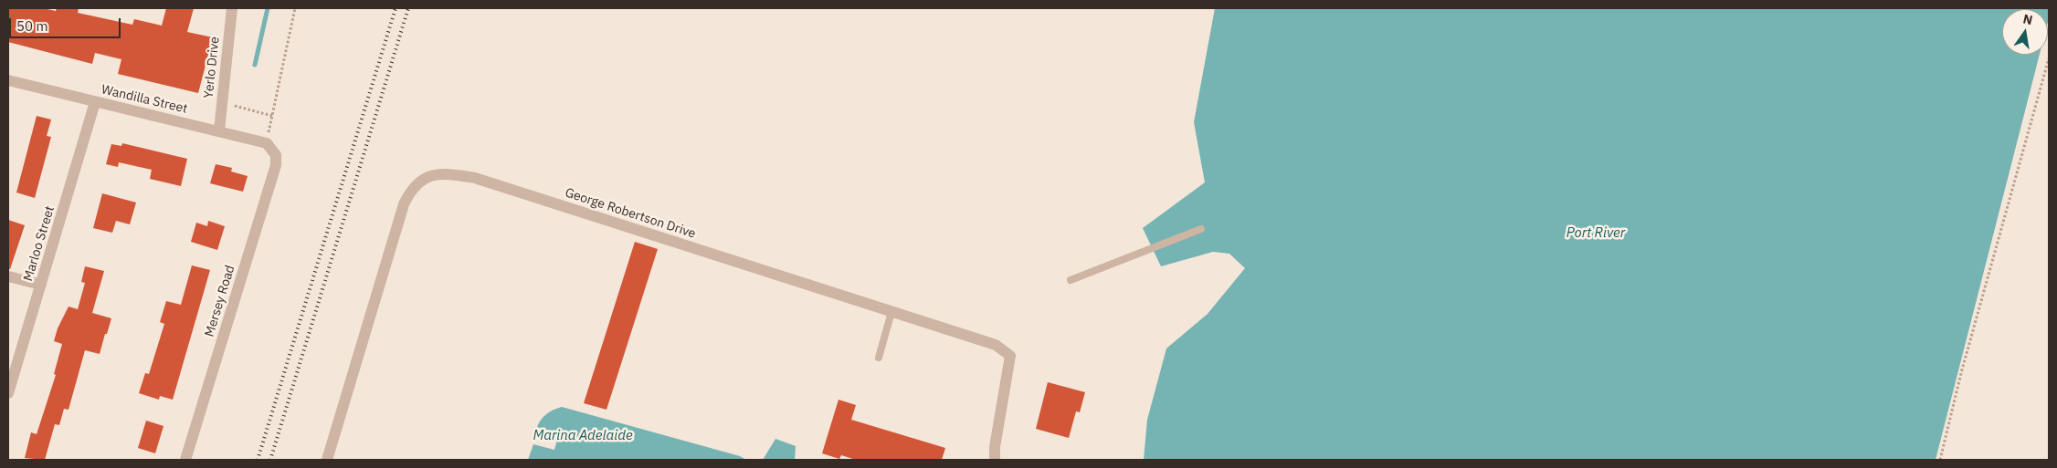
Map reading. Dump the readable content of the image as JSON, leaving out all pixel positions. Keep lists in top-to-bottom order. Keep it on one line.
{"streets":{"street":["Yerlo Drive","Wandilla Street","George Robertson Drive","Marloo Street","Mersey Road"]},"crossings":[["Yerlo Drive","Wandilla Street"],["Wandilla Street","Marloo Street"],["Wandilla Street","Mersey Road"]],"water":["Port River","Marina Adelaide"],"scale_bar":"50 m","north":"top"}
